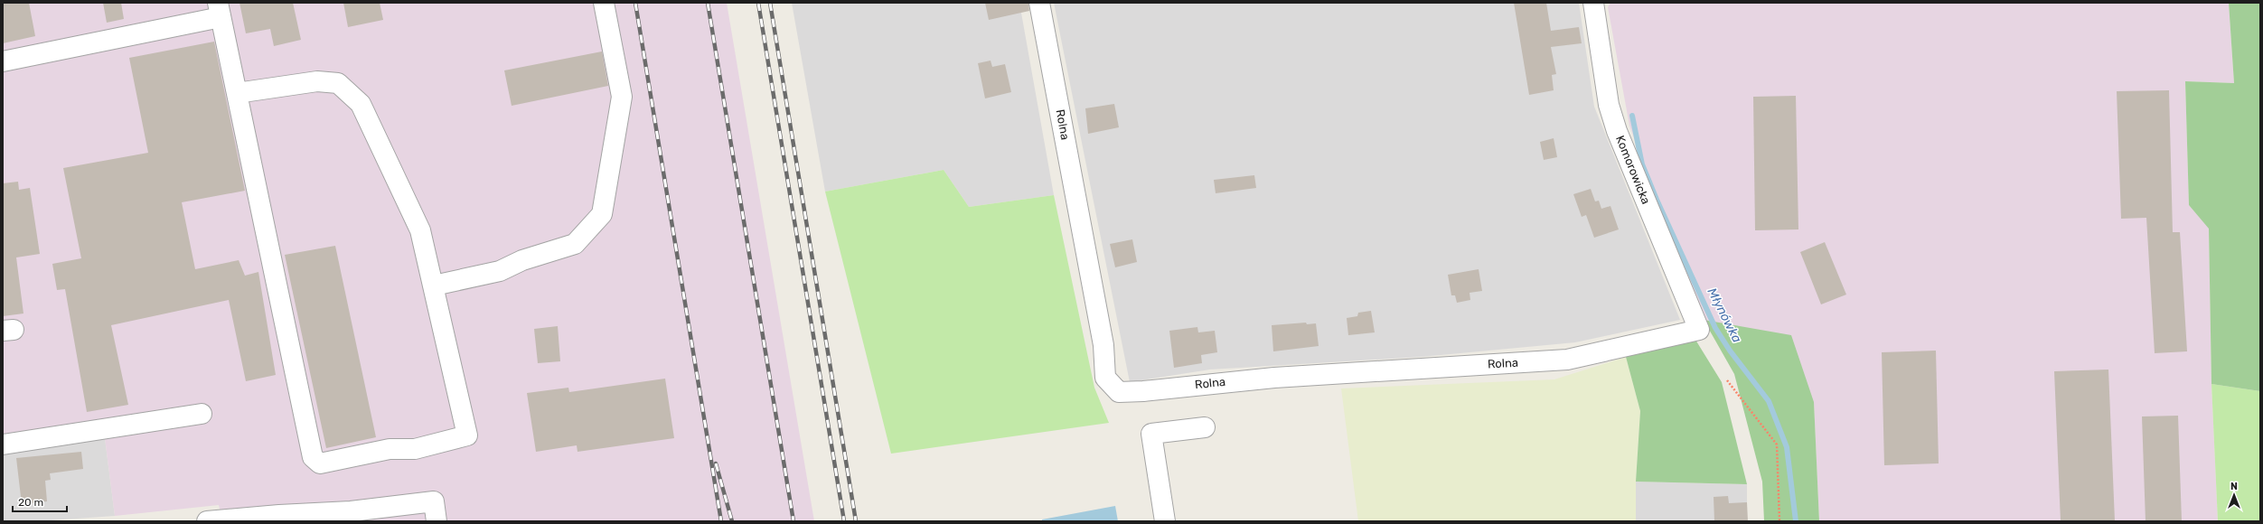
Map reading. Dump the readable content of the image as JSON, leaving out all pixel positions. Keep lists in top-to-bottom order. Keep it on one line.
{"streets":{"street":["Rolna","Komorowicka"]},"crossings":[["Rolna","Komorowicka"]],"water":["Młynówka"],"scale_bar":"20 m","north":"top"}
